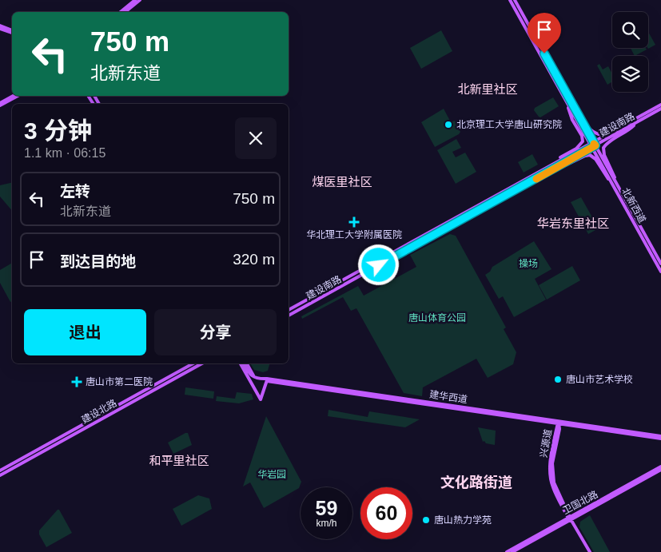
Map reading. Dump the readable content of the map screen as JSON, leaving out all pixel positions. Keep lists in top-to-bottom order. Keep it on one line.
{"streets":{"main road":["建设南路","北新西道","建华西道","建设北路","兴源道","卫国北路"]},"crossings":[["建设南路","北新西道"],["建华西道","兴源道"],["兴源道","卫国北路"]],"districts":["北新里社区","煤医里社区","华岩东里社区","和平里社区","文化路街道"],"parks":["操场","唐山体育公园","华岩园"],"places":{"other":["北京理工大学唐山研究院","唐山市艺术学校","唐山热力学苑"],"health":["华北理工大学附属医院","唐山市第二医院"]},"page":{"turn":["750 m","北新东道"],"heading":["3 分钟","1.1 km · 06:15"],"list":[{"name":"左转","note":"北新东道","value":"750 m"},{"name":"到达目的地","value":"320 m"}],"buttons":["退出","分享"],"speed":"59 km/h","limit":"60"}}
